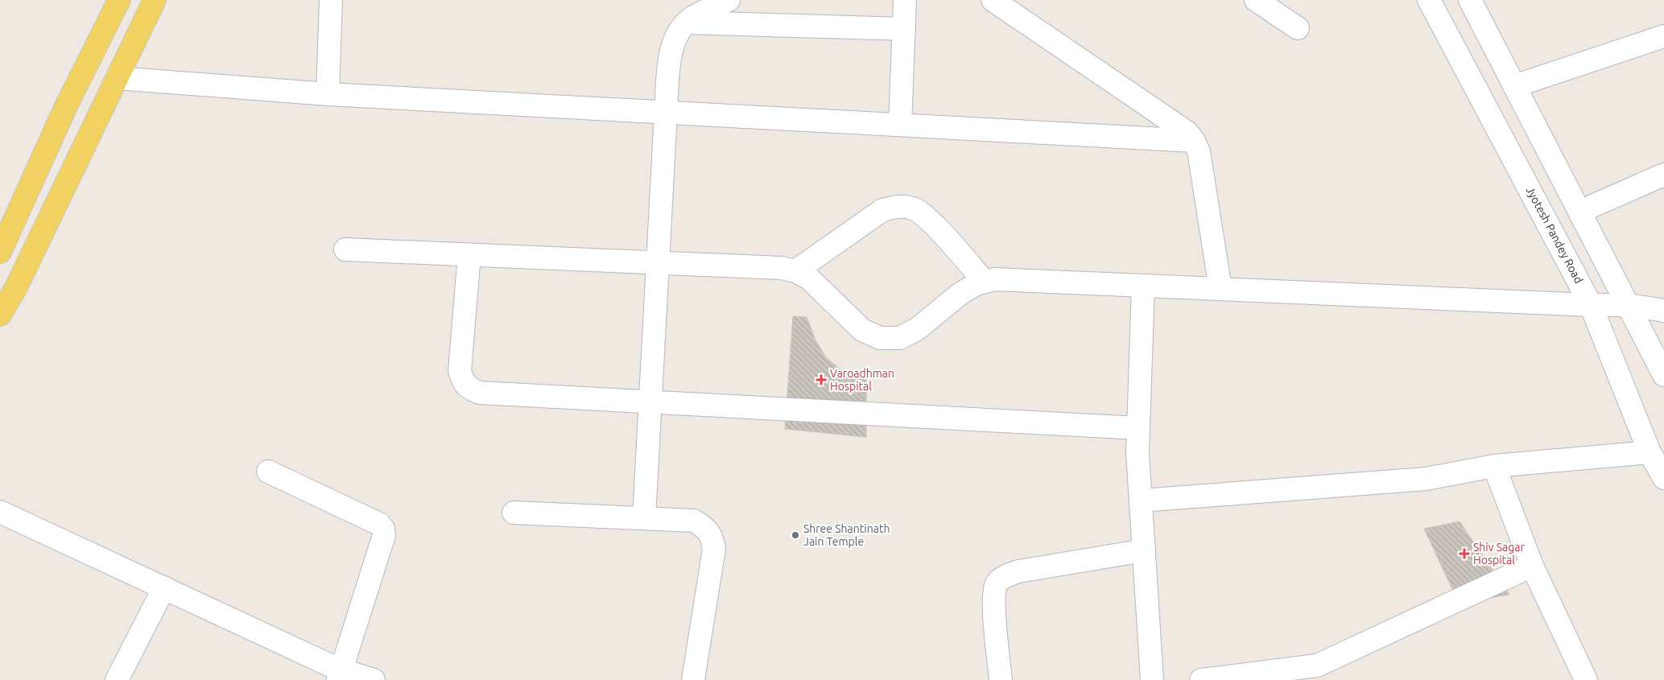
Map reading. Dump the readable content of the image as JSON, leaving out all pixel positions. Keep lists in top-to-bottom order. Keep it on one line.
{"streets":{"street":["Jyotesh Pandey Road"]},"places":{"health":["Varoadhman Hospital","Shiv Sagar Hospital"],"other":["Shree Shantinath Jain Temple"]}}
